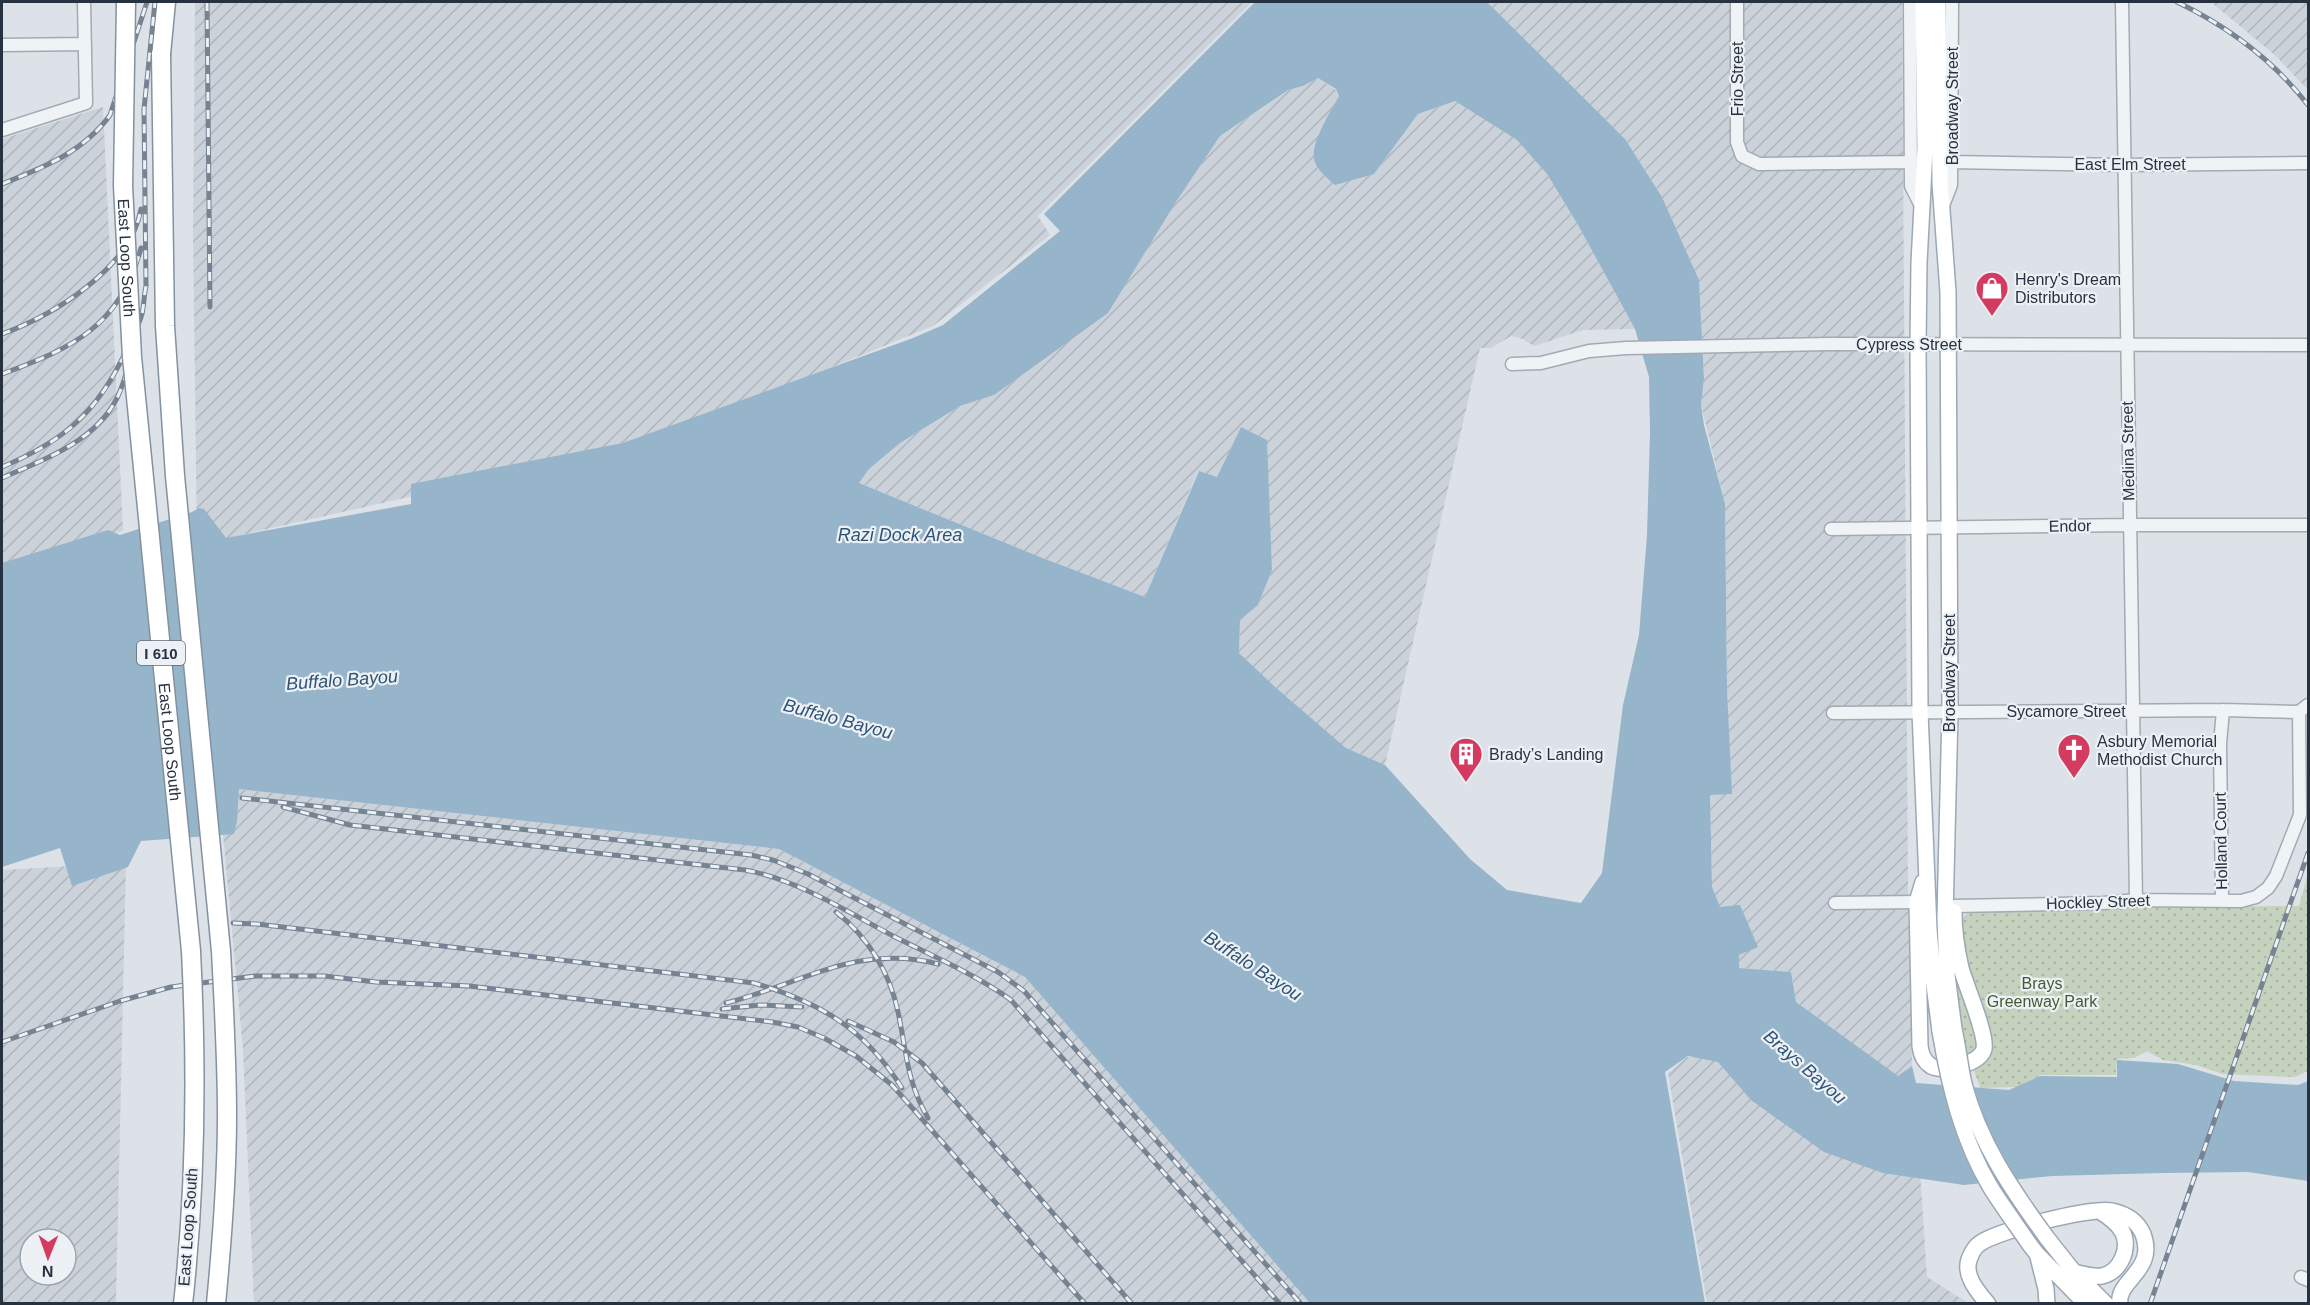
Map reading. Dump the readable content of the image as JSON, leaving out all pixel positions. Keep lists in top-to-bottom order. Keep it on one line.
{"streets":{"highway":["East Loop South","I 610"],"main road":["Broadway Street"],"street":["Frio Street","East Elm Street","Cypress Street","Medina Street","Endor","Sycamore Street","Holland Court","Hockley Street"]},"crossings":[["Frio Street","Broadway Street"],["Broadway Street","East Elm Street"],["Broadway Street","Cypress Street"],["Broadway Street","Endor"],["Broadway Street","Sycamore Street"],["East Elm Street","Medina Street"],["Cypress Street","Medina Street"],["Medina Street","Endor"],["Medina Street","Sycamore Street"],["Medina Street","Hockley Street"],["Sycamore Street","Holland Court"],["Sycamore Street","Hockley Street"],["Holland Court","Hockley Street"]],"water":["Razi Dock Area","Buffalo Bayou","Brays Bayou"],"parks":["Brays Greenway Park"],"places":{"shop":["Henry's Dream Distributors"],"church":["Asbury Memorial Methodist Church"],"building":["Brady’s Landing"]},"north":"bottom"}
